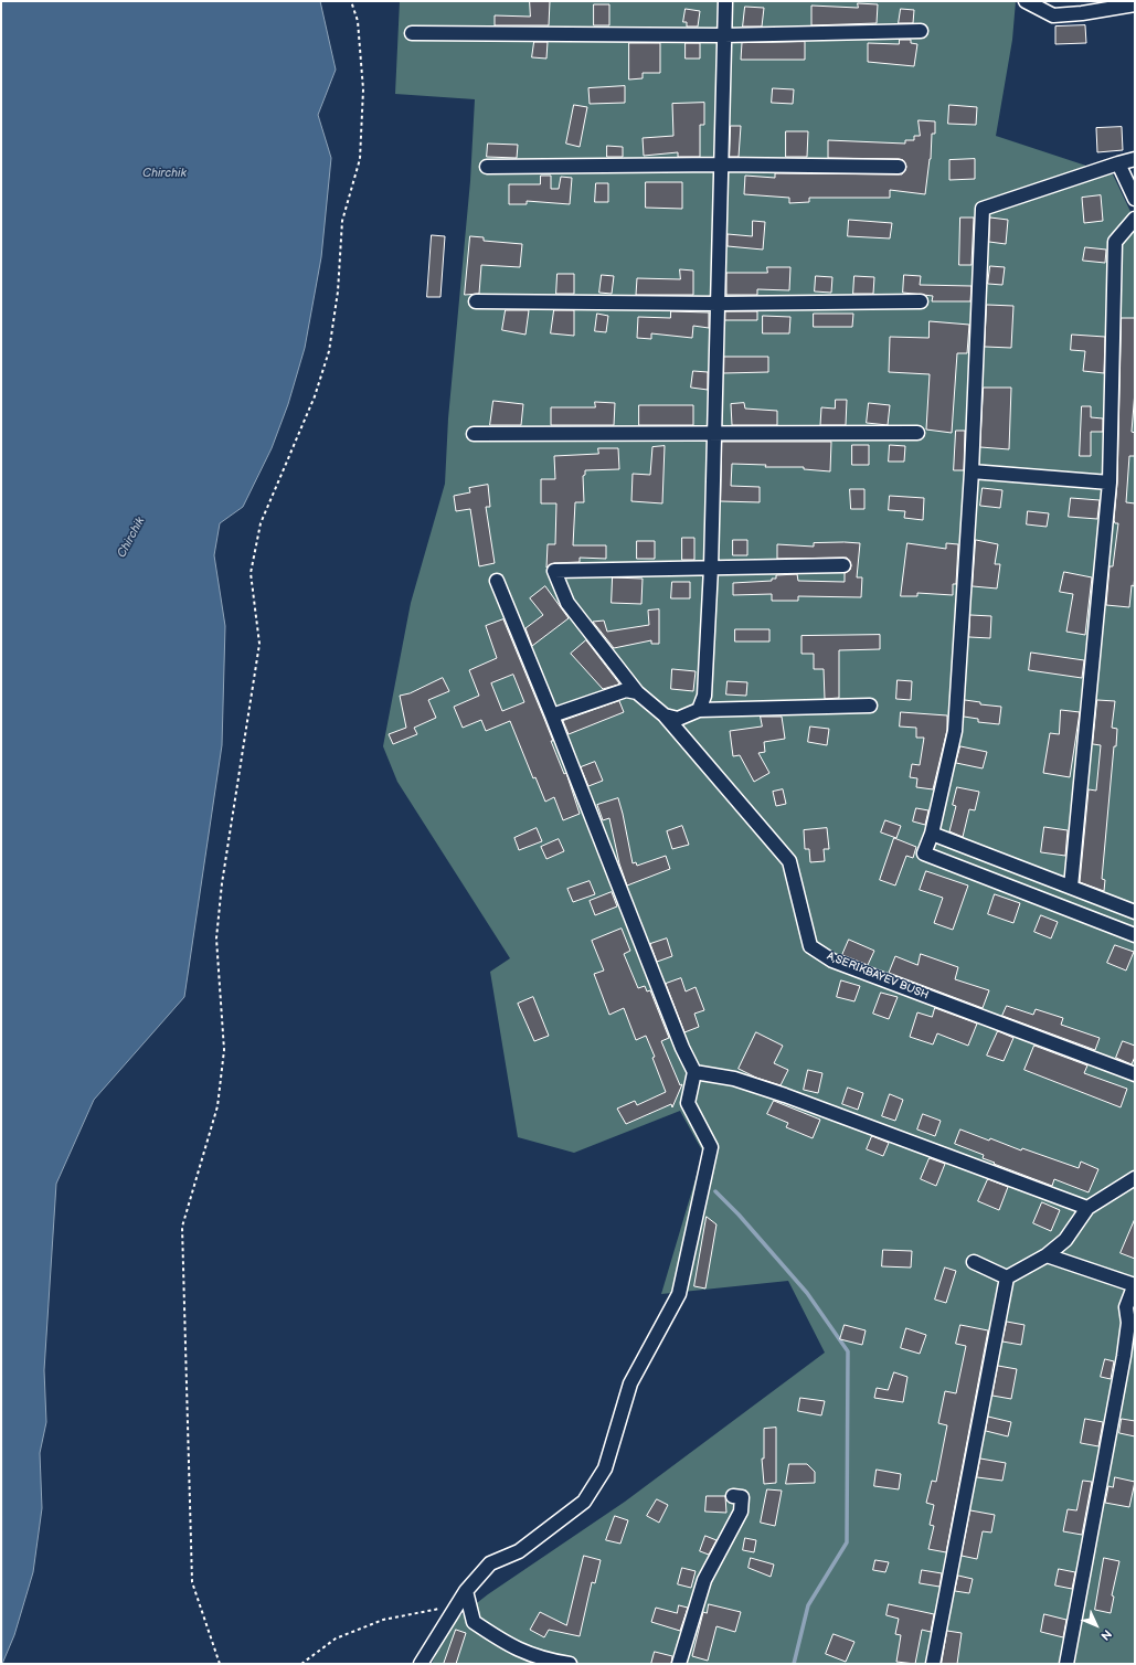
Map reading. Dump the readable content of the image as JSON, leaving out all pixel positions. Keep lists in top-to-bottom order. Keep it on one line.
{"streets":{"street":["A,SERIKBAYEV BUSH"]},"water":["Chirchik"],"north":"bottom right"}
